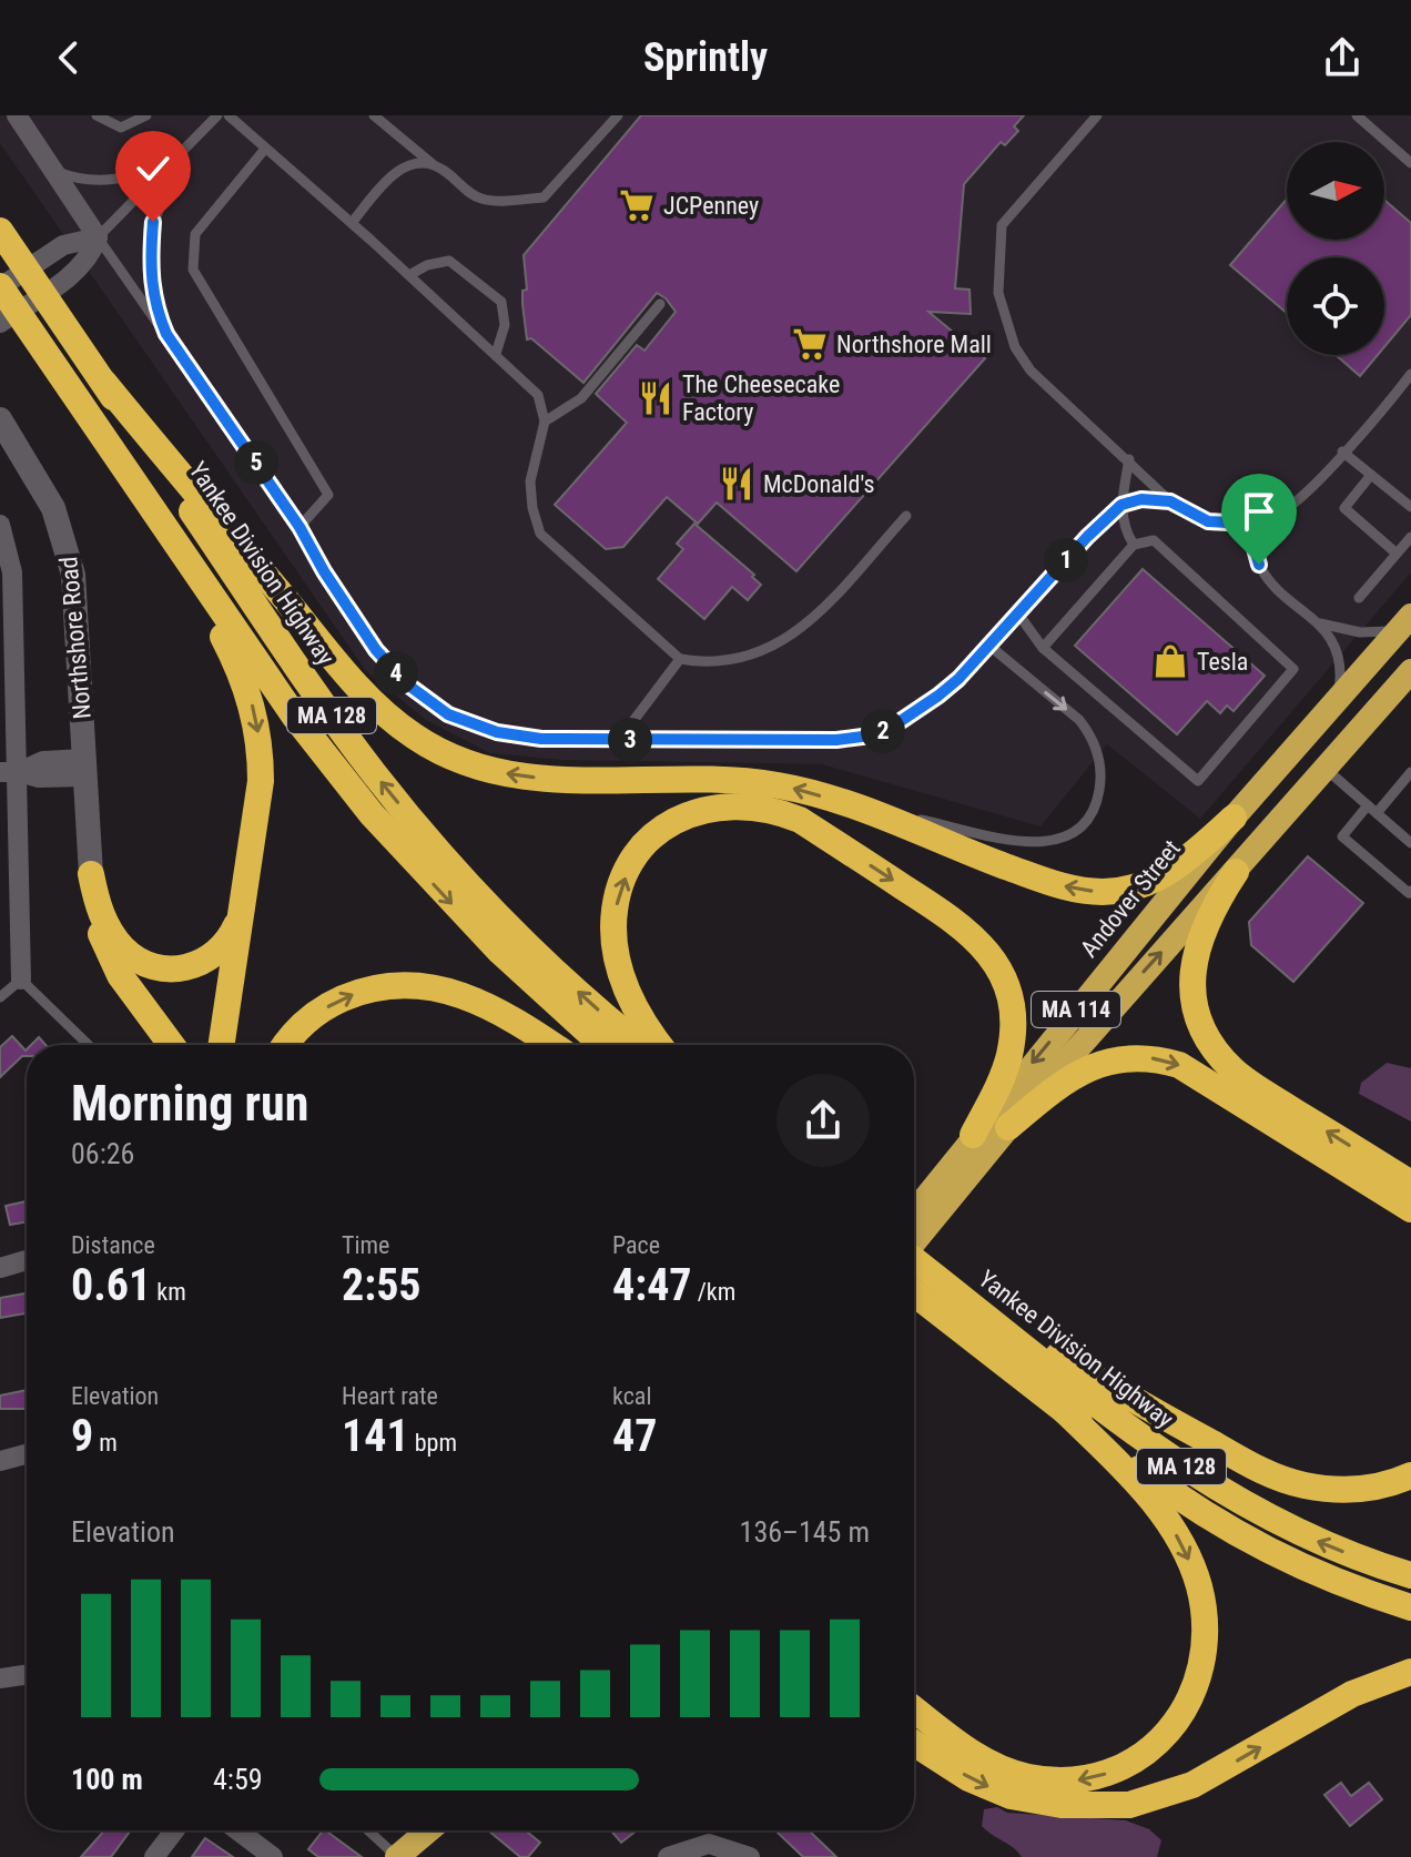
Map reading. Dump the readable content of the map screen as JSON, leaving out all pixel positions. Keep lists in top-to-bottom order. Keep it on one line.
{"streets":{"highway":["Yankee Division Highway","MA 128","Andover Street","MA 114"],"street":["Northshore Road"]},"places":{"supermarket":["JCPenney","Northshore Mall"],"restaurant":["The Cheesecake Factory","McDonald's"],"shop":["Tesla"]},"north":"right","page":{"header":"Sprintly","pins":["5","1","4","2","3"],"heading":["Morning run","06:26"],"stats":[["Distance","0.61 km"],["Time","2:55"],["Pace","4:47 /km"],["Elevation","9 m"],["Heart rate","141 bpm"],["kcal","47"]],"chart":["Elevation","136–145 m"],"list":[{"name":"100 m","note":"4:59"}]}}
